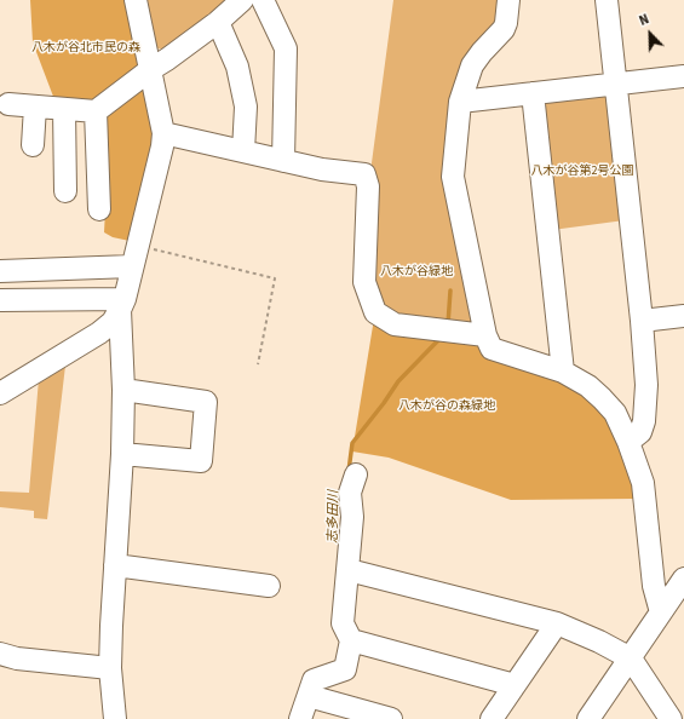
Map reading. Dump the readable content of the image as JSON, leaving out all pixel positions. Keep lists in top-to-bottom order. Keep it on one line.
{"water":["志多田川"],"parks":["八木が谷北市民の森","八木が谷第2号公園","八木が谷緑地","八木が谷の森緑地"],"north":"top left"}
